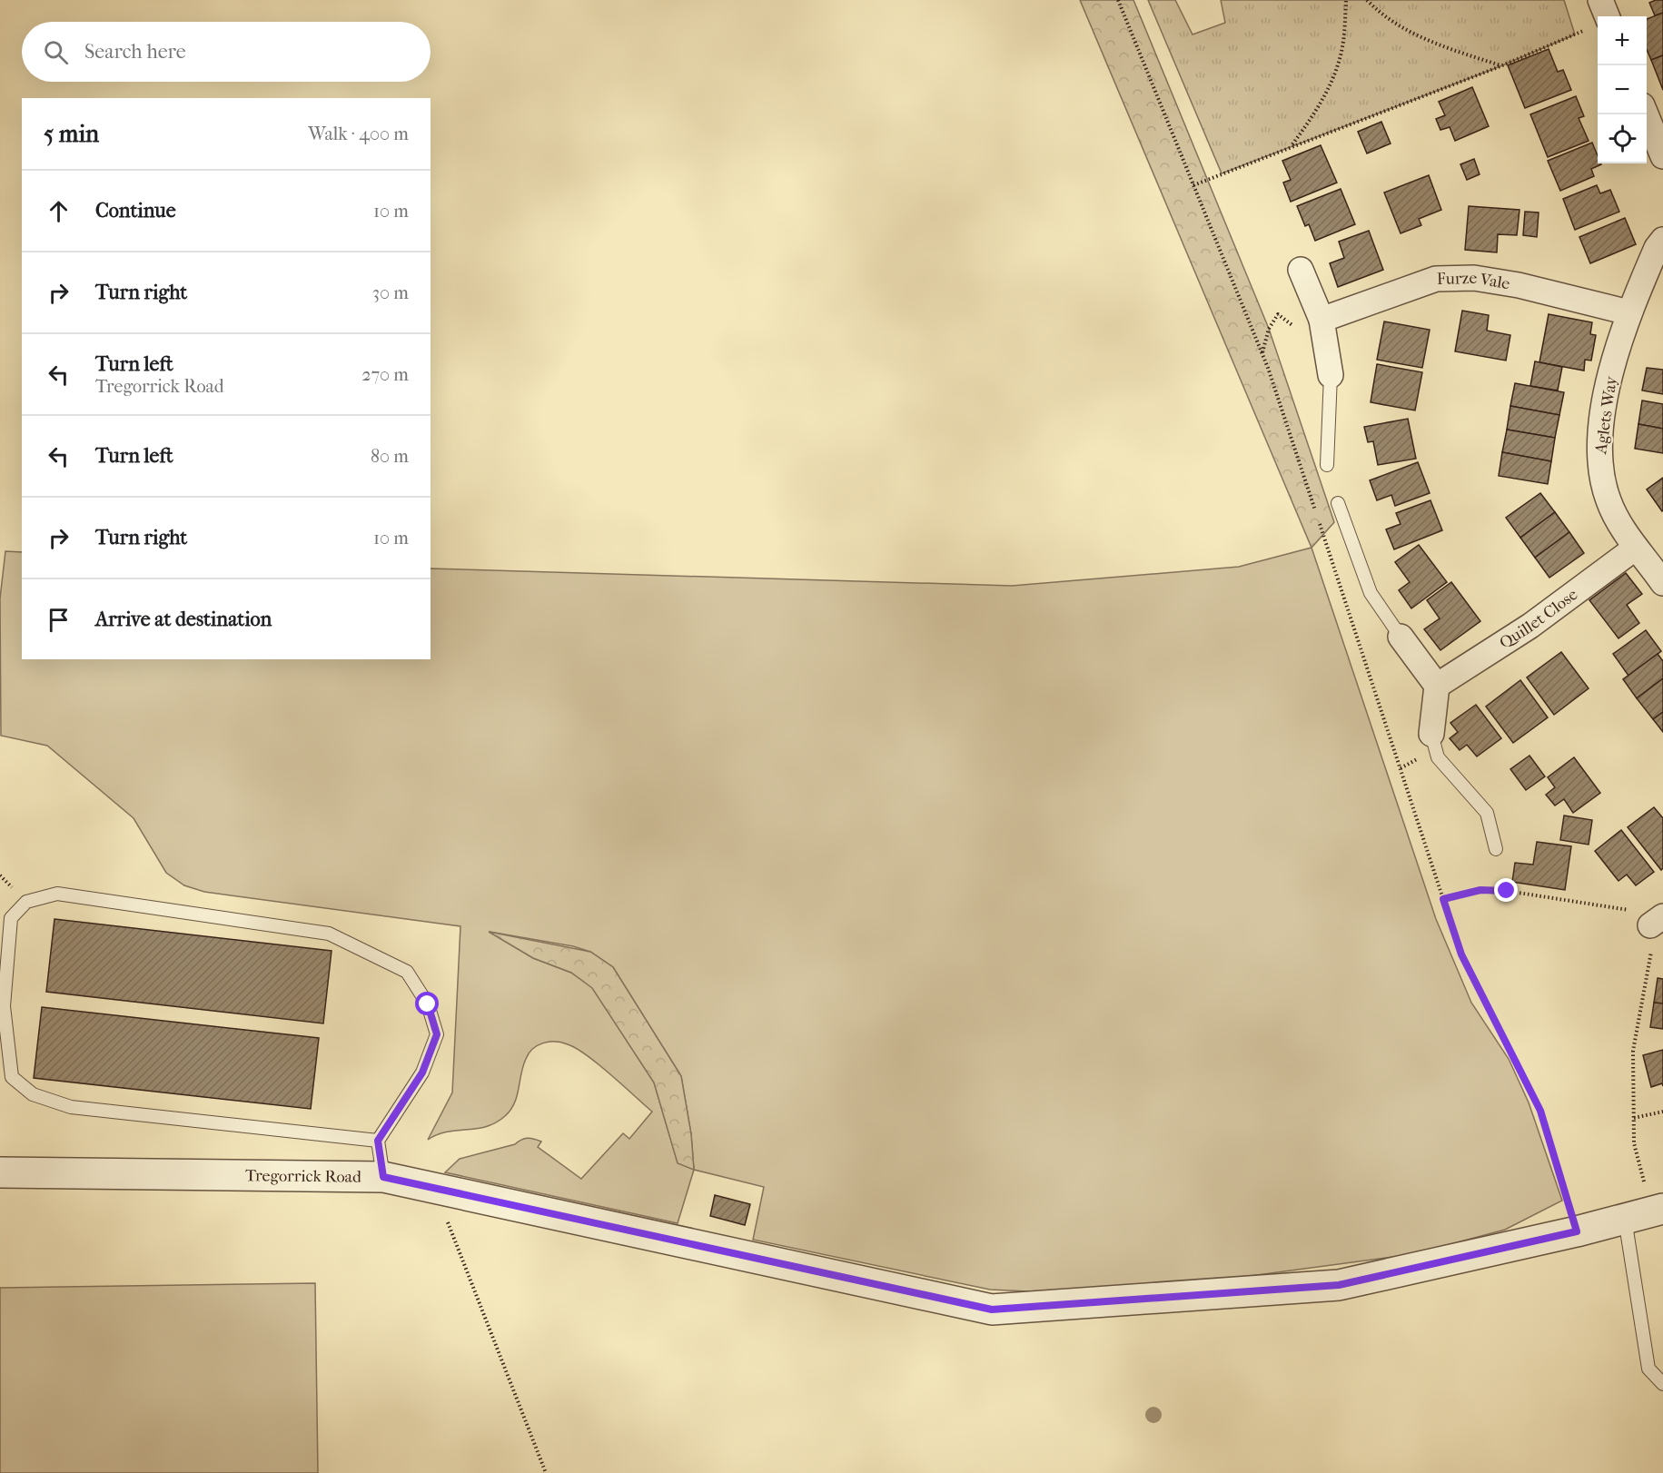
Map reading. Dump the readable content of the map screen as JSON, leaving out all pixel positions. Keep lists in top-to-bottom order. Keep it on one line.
{"streets":{"street":["Furze Vale","Aglets Way","Quillet Close","Tregorrick Road"]},"crossings":[["Furze Vale","Aglets Way"],["Aglets Way","Quillet Close"]],"page":{"map_buttons":["+","−"],"search":"Search here","heading":["5 min","Walk · 400 m"],"list":[["Continue","10 m"],["Turn right","30 m"],["Turn left","Tregorrick Road","270 m"],["Turn left","80 m"],["Turn right","10 m"],"Arrive at destination"]}}
